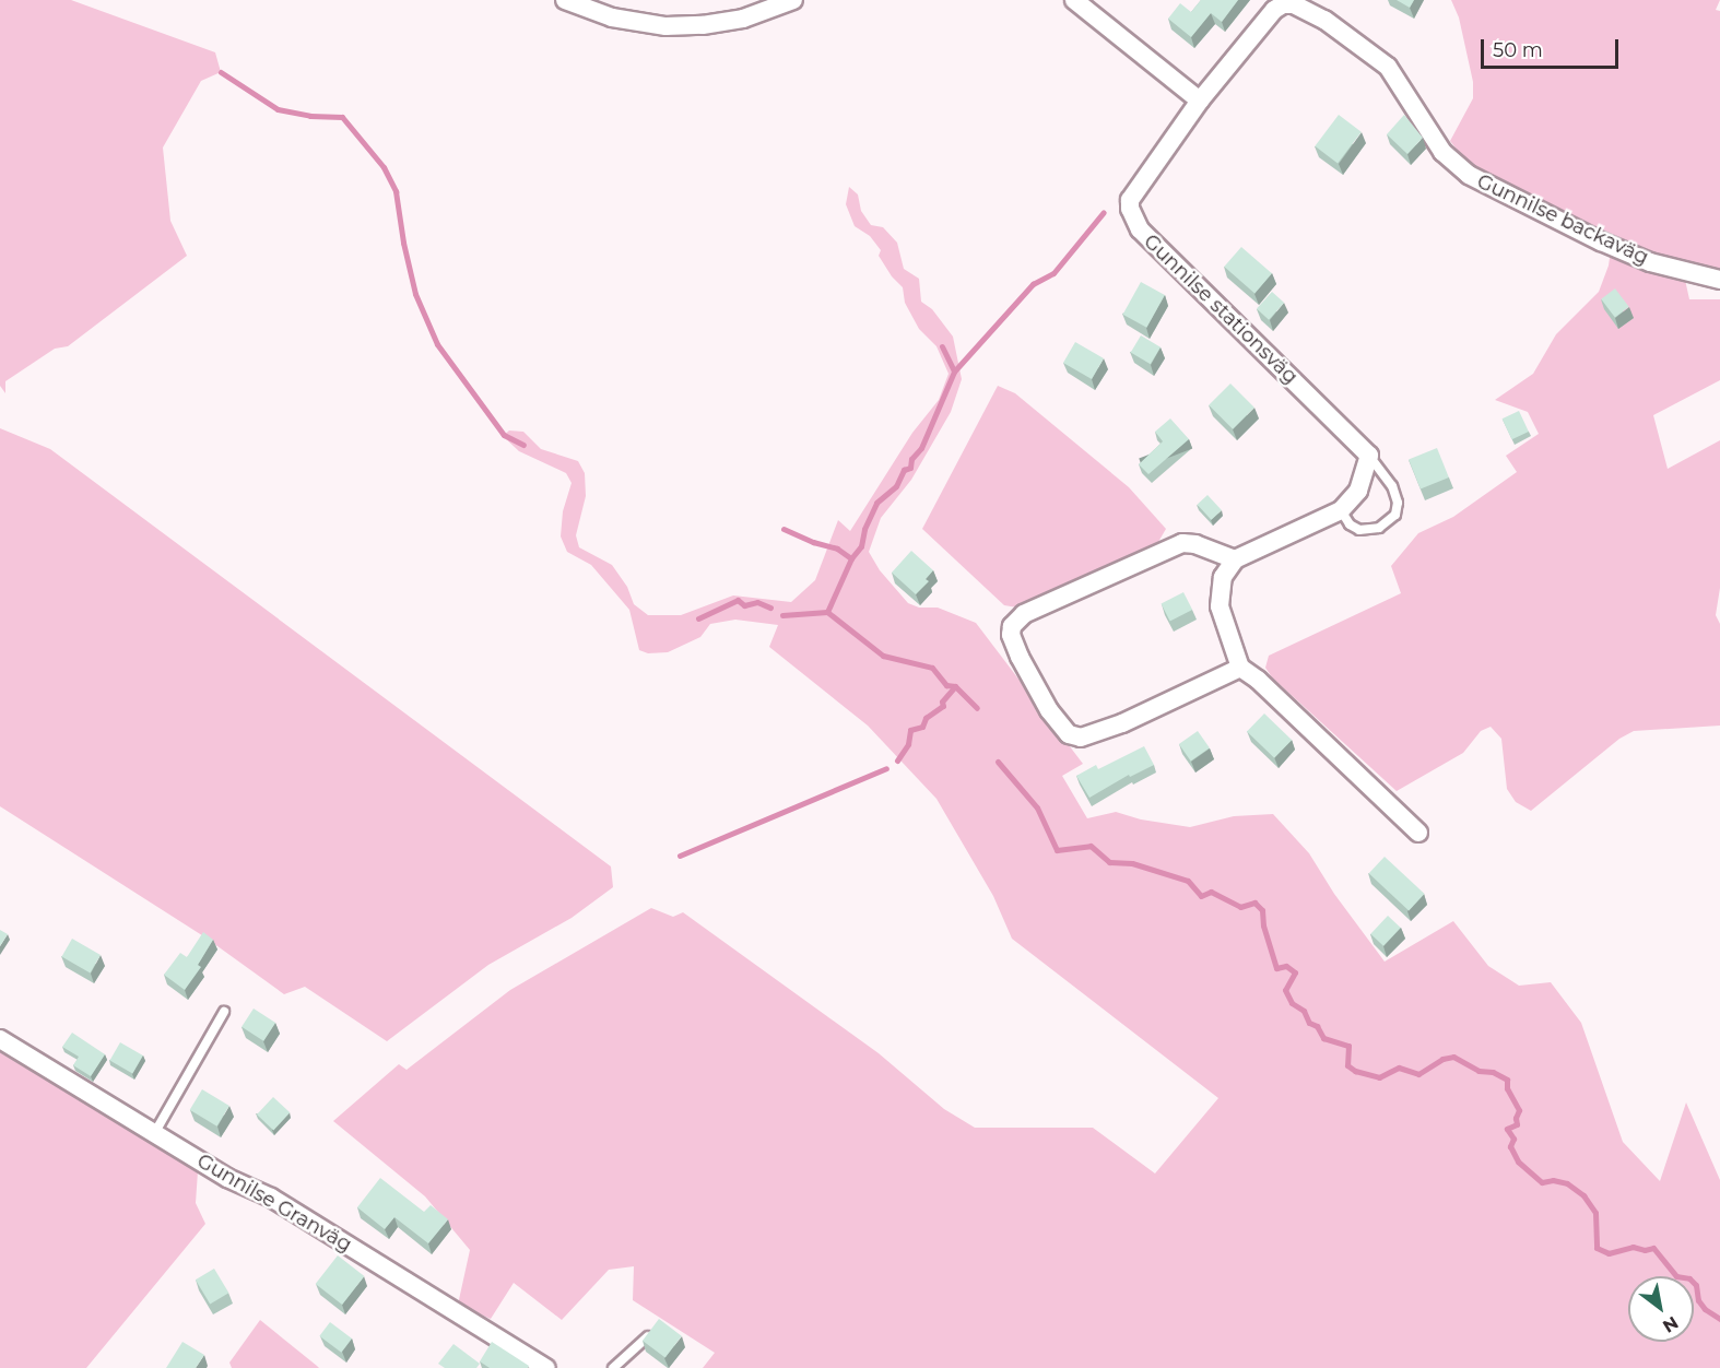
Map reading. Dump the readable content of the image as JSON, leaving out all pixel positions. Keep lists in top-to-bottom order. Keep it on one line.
{"streets":{"street":["Gunnilse backaväg","Gunnilse stationsväg","Gunnilse Granväg"]},"crossings":[["Gunnilse backaväg","Gunnilse stationsväg"]],"scale_bar":"50 m","north":"bottom right"}
